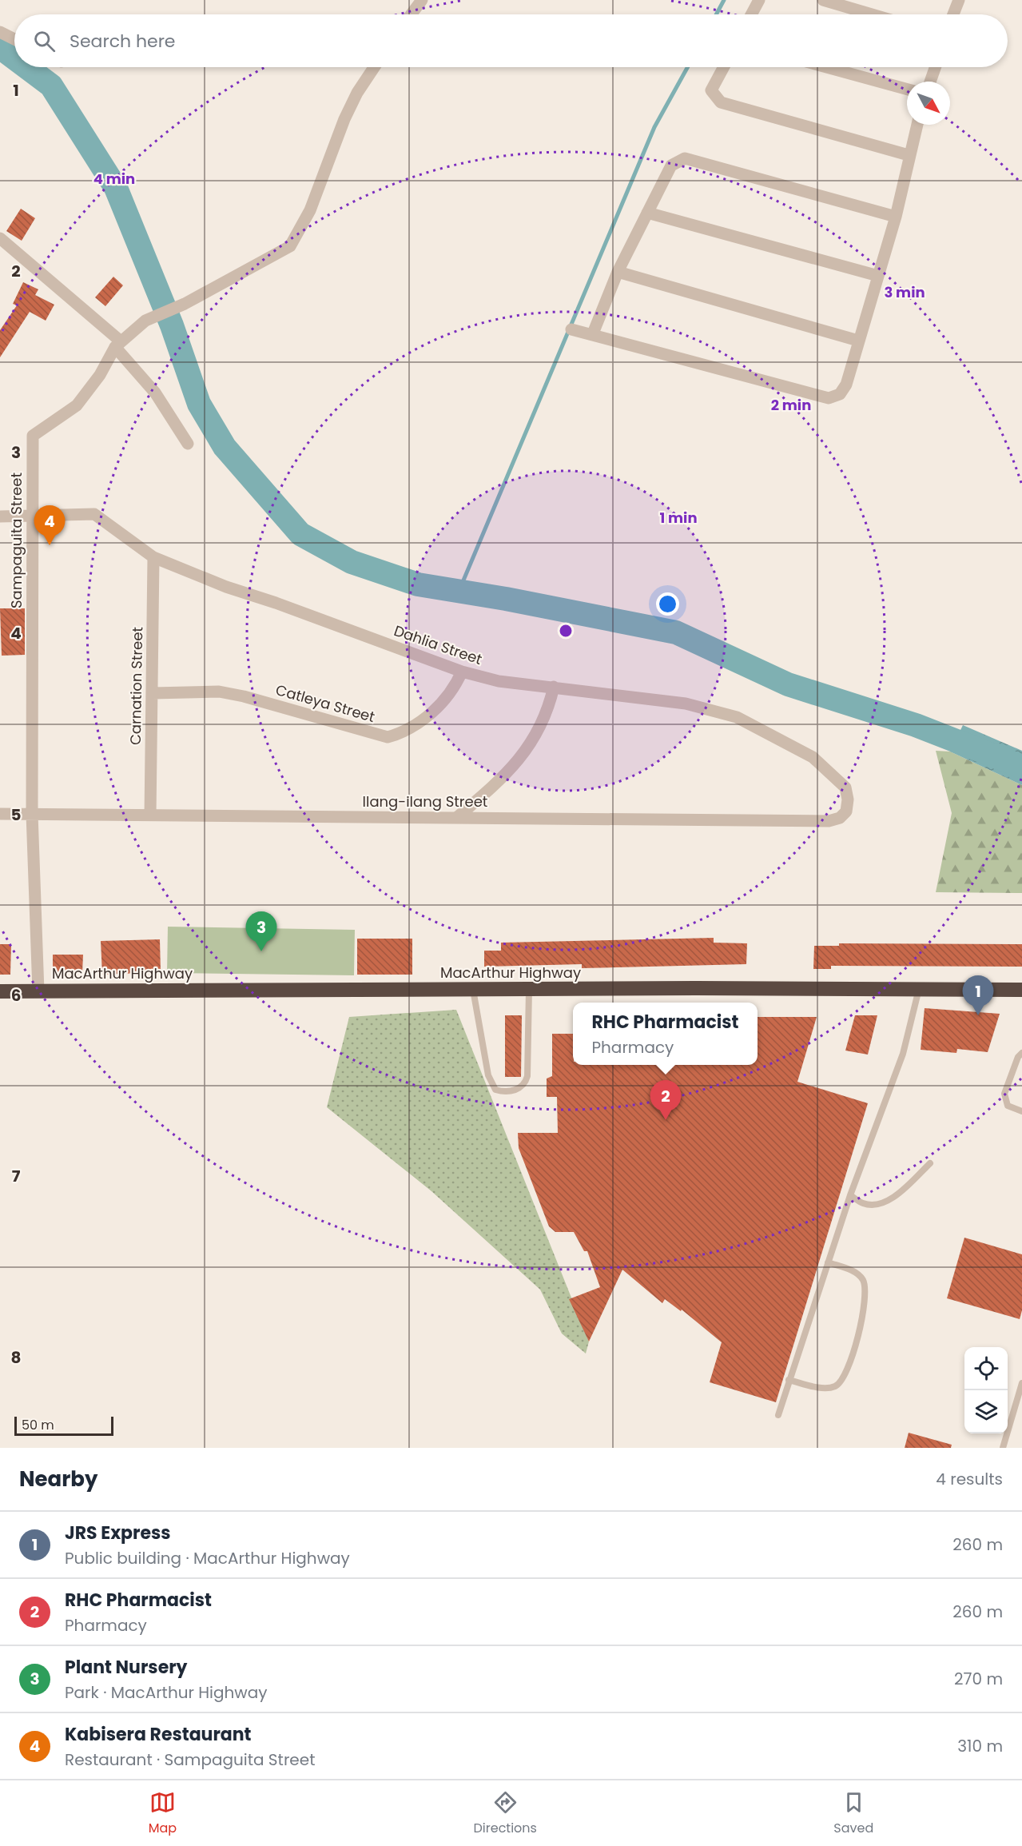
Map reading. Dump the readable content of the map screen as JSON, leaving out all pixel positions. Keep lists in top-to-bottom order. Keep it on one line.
{"streets":{"highway":["MacArthur Highway"],"street":["Sampaguita Street","Dahlia Street","Carnation Street","Catleya Street","Ilang-ilang Street"]},"crossings":[["Sampaguita Street","Dahlia Street"],["Sampaguita Street","Ilang-ilang Street"],["Sampaguita Street","MacArthur Highway"],["Dahlia Street","Carnation Street"],["Dahlia Street","Catleya Street"],["Dahlia Street","Ilang-ilang Street"],["Carnation Street","Catleya Street"],["Carnation Street","Ilang-ilang Street"]],"scale_bar":"50 m","north":"bottom right","page":{"search":"Search here","pins":["4","3","1","2"],"popup":["RHC Pharmacist","Pharmacy"],"scale":"50 m","heading":["Nearby","4 results"],"list":[{"mark":"1","name":"JRS Express","note":"Public building · MacArthur Highway","value":"260 m"},{"mark":"2","name":"RHC Pharmacist","note":"Pharmacy","value":"260 m"},{"mark":"3","name":"Plant Nursery","note":"Park · MacArthur Highway","value":"270 m"},{"mark":"4","name":"Kabisera Restaurant","note":"Restaurant · Sampaguita Street","value":"310 m"}],"nav":["Map","Directions","Saved"]},"grid":{"rows":["1","2","3","4","5","6","7","8"]},"rings":["4 min","3 min","2 min","1 min"]}
